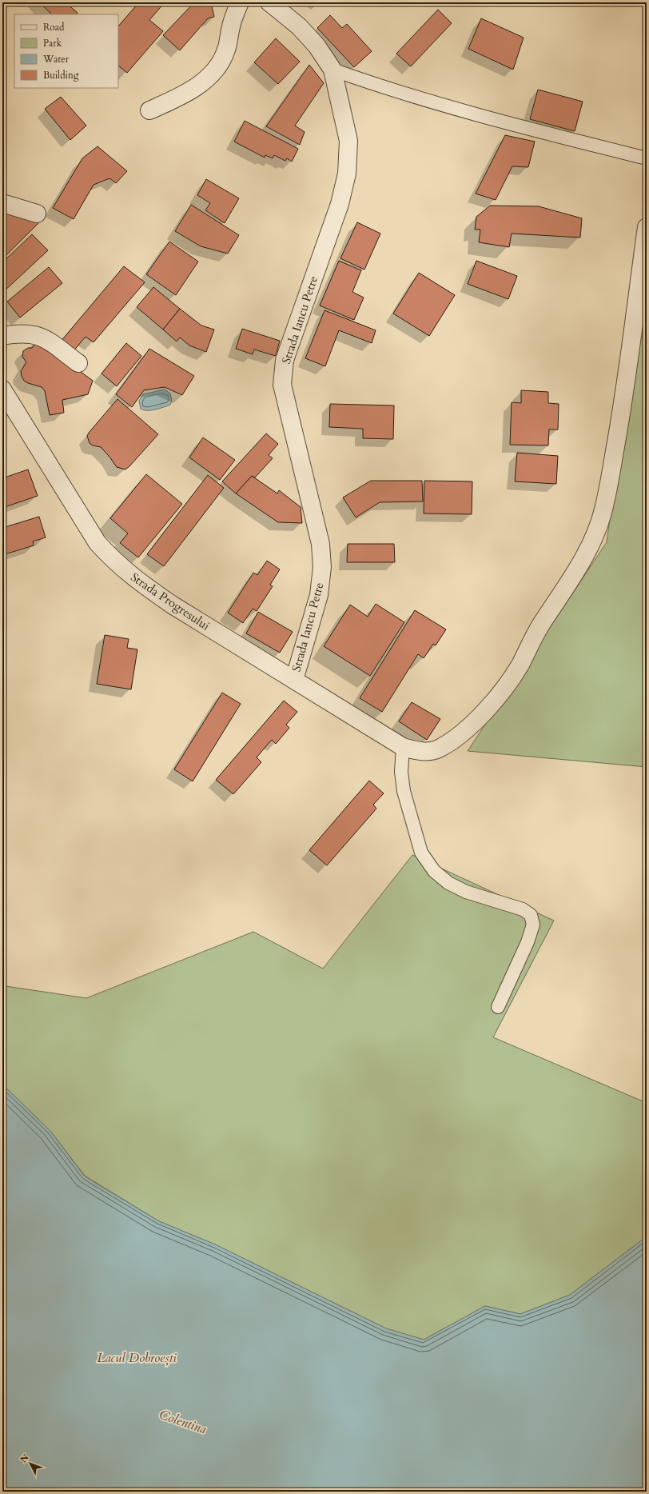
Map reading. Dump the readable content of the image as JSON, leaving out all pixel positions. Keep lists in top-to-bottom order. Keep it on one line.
{"streets":{"street":["Strada Iancu Petre","Strada Progresului"]},"crossings":[["Strada Iancu Petre","Strada Progresului"]],"water":["Lacul Dobroești","Colentina"],"legend":["Road","Park","Water","Building"],"north":"top left"}
